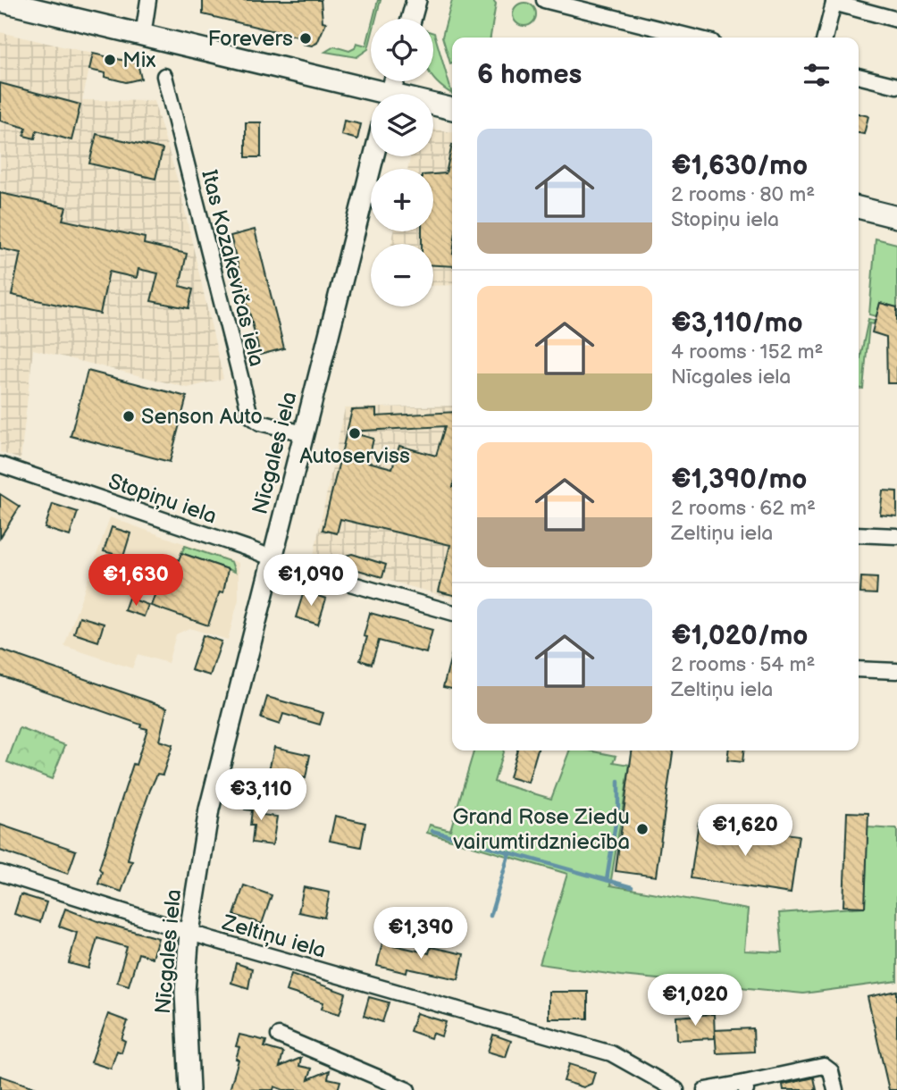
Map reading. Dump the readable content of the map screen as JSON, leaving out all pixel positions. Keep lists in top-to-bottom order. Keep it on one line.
{"streets":{"street":["Itas Kozakevičas iela","Nīcgales iela","Stopiņu iela","Zeltiņu iela"]},"crossings":[["Itas Kozakevičas iela","Nīcgales iela"],["Nīcgales iela","Stopiņu iela"],["Nīcgales iela","Zeltiņu iela"]],"places":["Forevers","Mix","Senson Auto","Autoserviss","Grand Rose Ziedu vairumtirdzniecība"],"page":{"map_buttons":["+","−"],"heading":"6 homes","list":[{"name":"€1,630/mo","note":"2 rooms · 80 m² · Stopiņu iela"},{"name":"€3,110/mo","note":"4 rooms · 152 m² · Nīcgales iela"},{"name":"€1,390/mo","note":"2 rooms · 62 m² · Zeltiņu iela"},{"name":"€1,020/mo","note":"2 rooms · 54 m² · Zeltiņu iela"}],"price":["€1,630","€1,090","€3,110","€1,620","€1,390","€1,020"]}}
